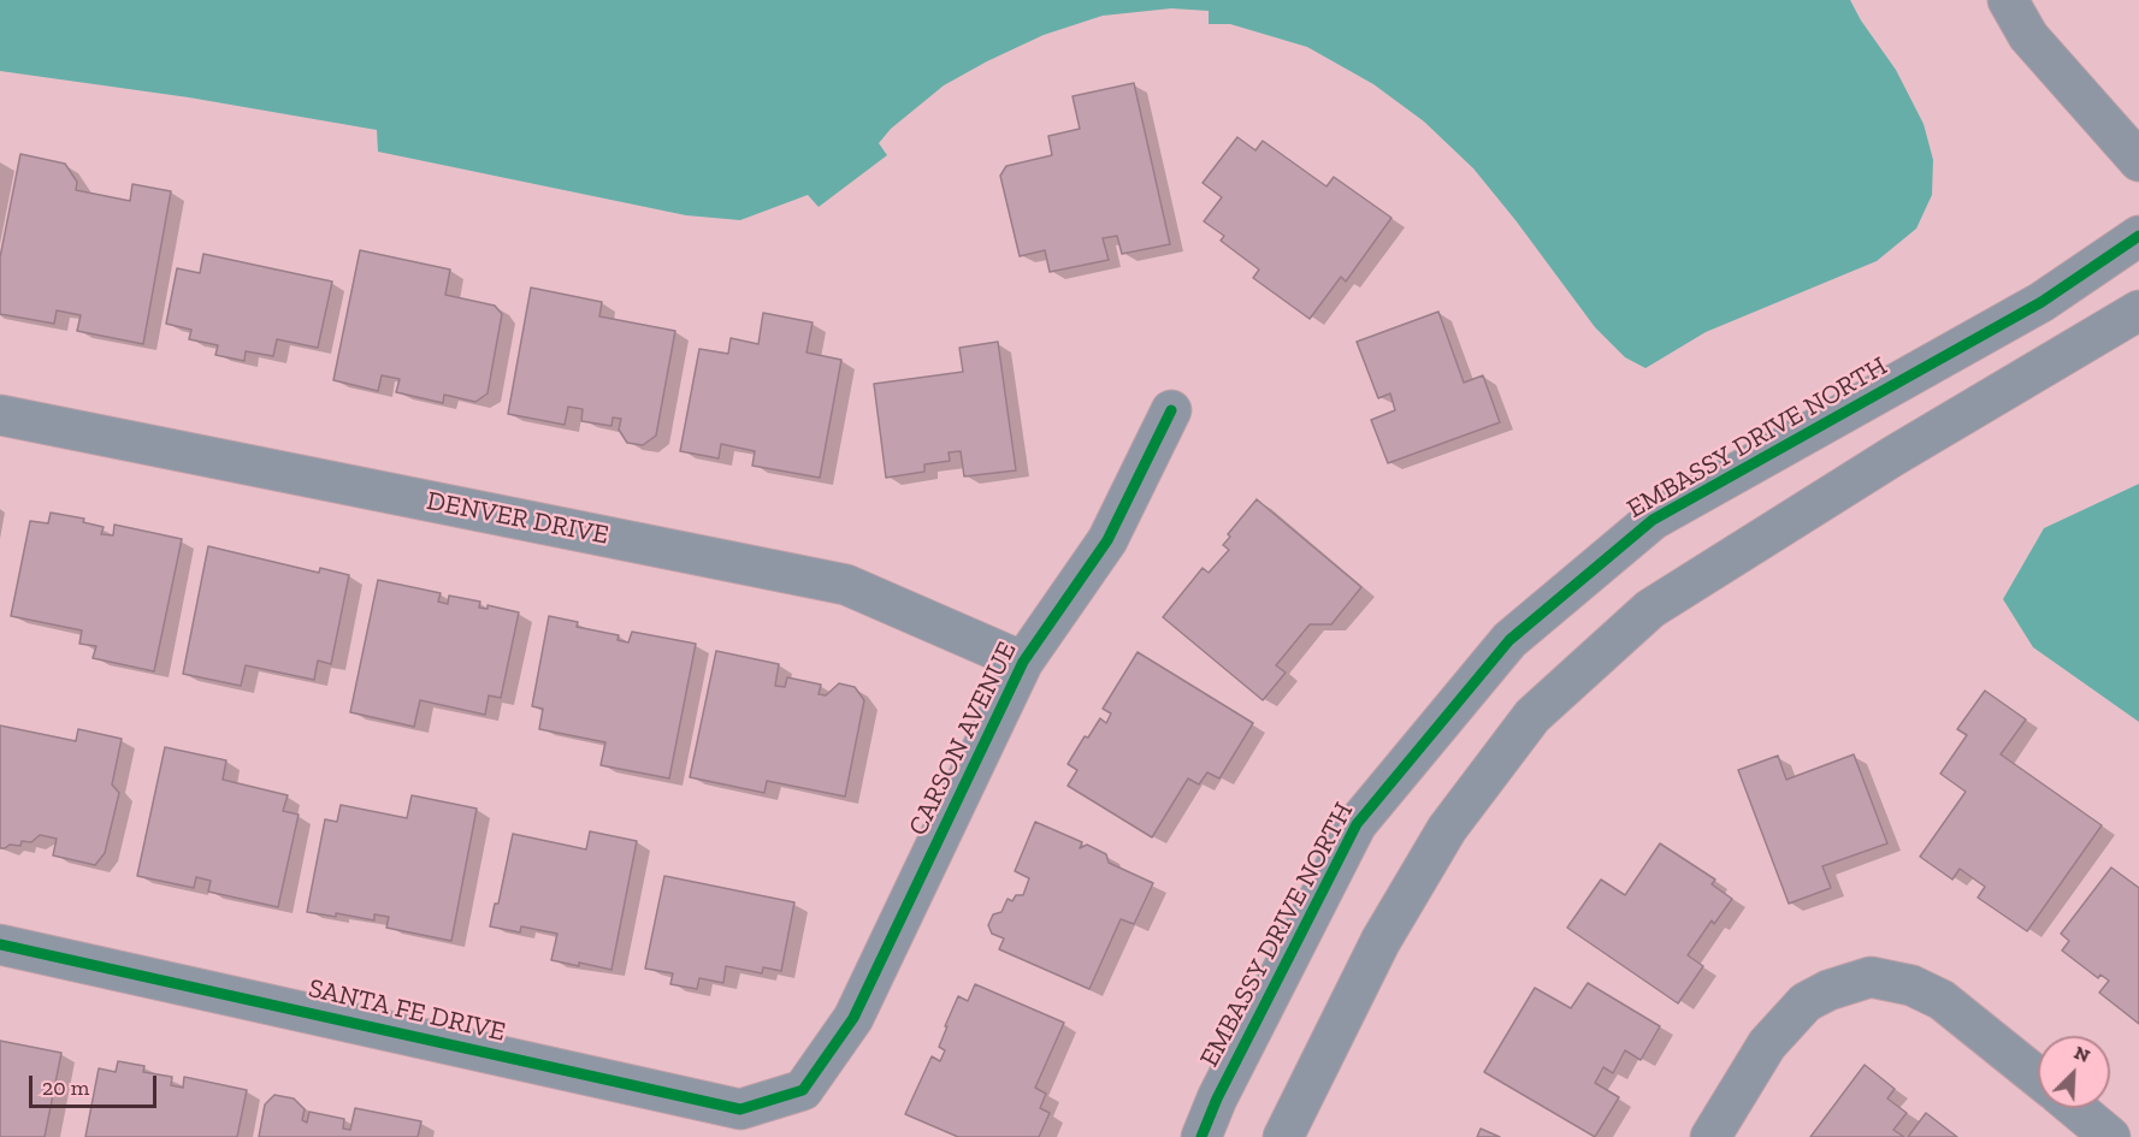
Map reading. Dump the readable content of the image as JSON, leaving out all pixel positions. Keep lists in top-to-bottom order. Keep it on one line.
{"streets":{"street":["EMBASSY DRIVE NORTH","DENVER DRIVE","CARSON AVENUE","SANTA FE DRIVE"]},"crossings":[["DENVER DRIVE","CARSON AVENUE"],["CARSON AVENUE","SANTA FE DRIVE"]],"scale_bar":"20 m","north":"top right"}
